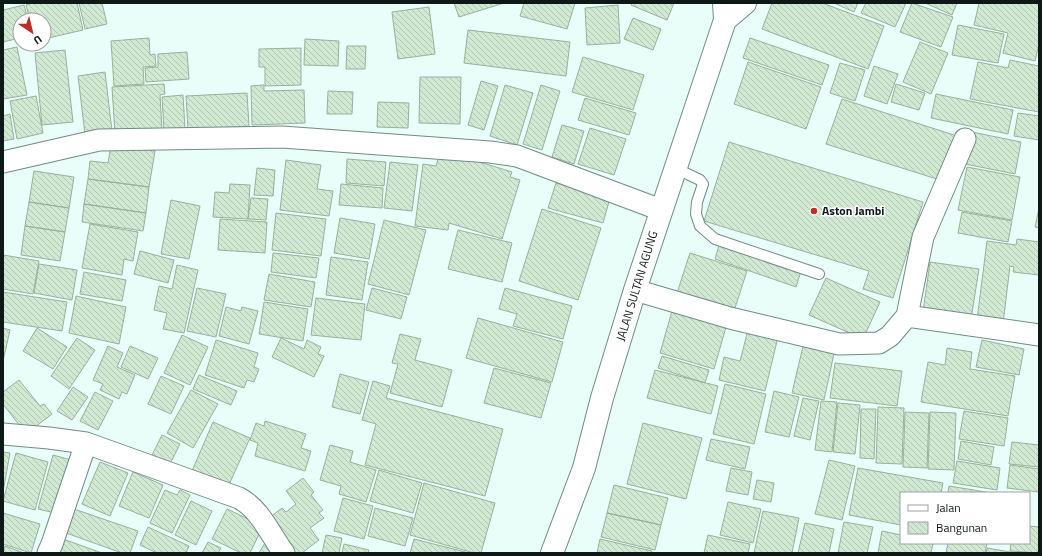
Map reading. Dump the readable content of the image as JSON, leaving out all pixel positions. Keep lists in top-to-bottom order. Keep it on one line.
{"streets":{"highway":["JALAN SULTAN AGUNG"]},"places":["Aston Jambi"],"legend":["Jalan","Bangunan"],"north":"bottom right"}
